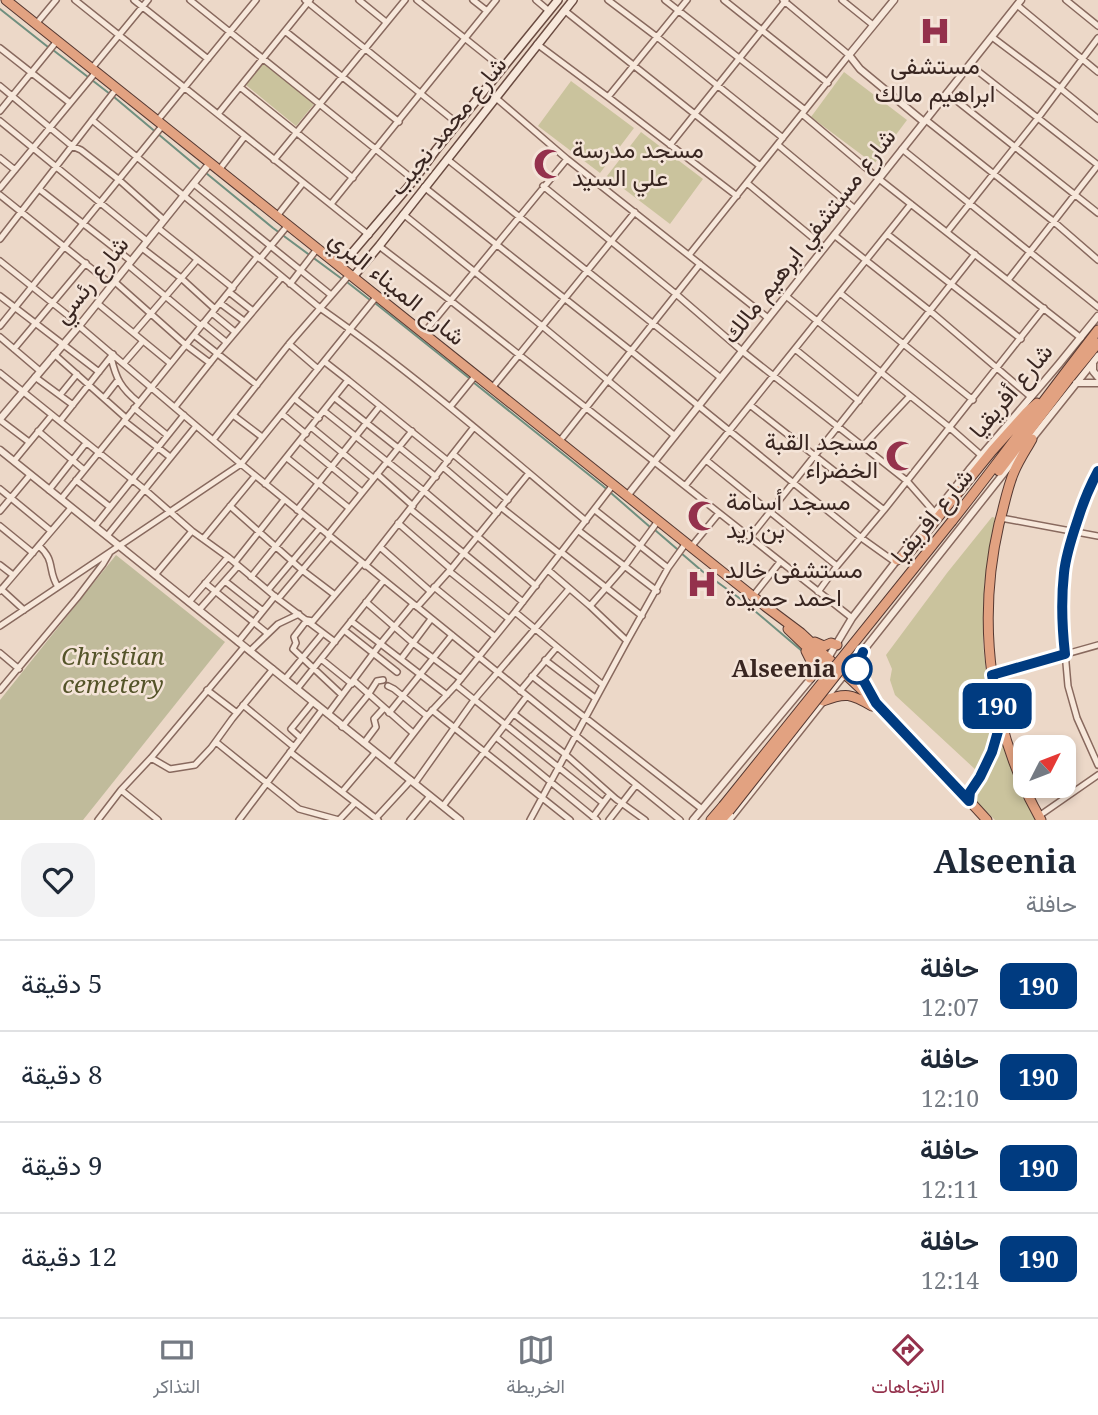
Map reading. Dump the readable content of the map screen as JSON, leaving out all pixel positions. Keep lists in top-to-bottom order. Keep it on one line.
{"streets":{"highway":["شارع الميناء البري","شارع افريقيا"],"main road":["شارع محمد نجيب"],"street":["شارع مستشفي ابرهيم مالك","شارع رئسي","شارع أفريقيا"]},"crossings":[["شارع محمد نجيب","شارع الميناء البري"],["شارع مستشفي ابرهيم مالك","شارع الميناء البري"],["شارع رئسي","شارع الميناء البري"],["شارع أفريقيا","شارع افريقيا"]],"parks":["Christian cemetery"],"places":{"hospital":["مستشفى ابراهيم مالك","مستشفى خالد احمد حميدة"],"mosque":["مسجد مدرسة علي السيد","مسجد القبة الخضراء","مسجد أسامة بن زيد"],"other":["Alseenia"]},"lines":["bus line 190"],"north":"top right","page":{"on_map":"190","heading":["Alseenia","حافلة"],"list":[{"mark":"190","name":"حافلة","note":"12:07","value":"5 دقيقة"},{"mark":"190","name":"حافلة","note":"12:10","value":"8 دقيقة"},{"mark":"190","name":"حافلة","note":"12:11","value":"9 دقيقة"},{"mark":"190","name":"حافلة","note":"12:14","value":"12 دقيقة"}],"tabs":["الاتجاهات","الخريطة","التذاكر"]}}
